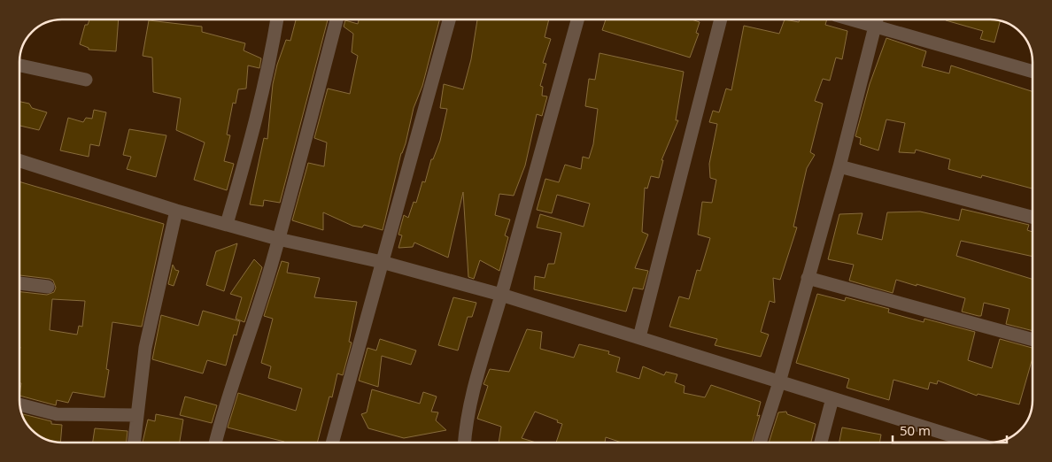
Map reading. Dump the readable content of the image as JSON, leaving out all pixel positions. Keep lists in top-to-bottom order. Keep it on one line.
{"scale_bar":"50 m"}
